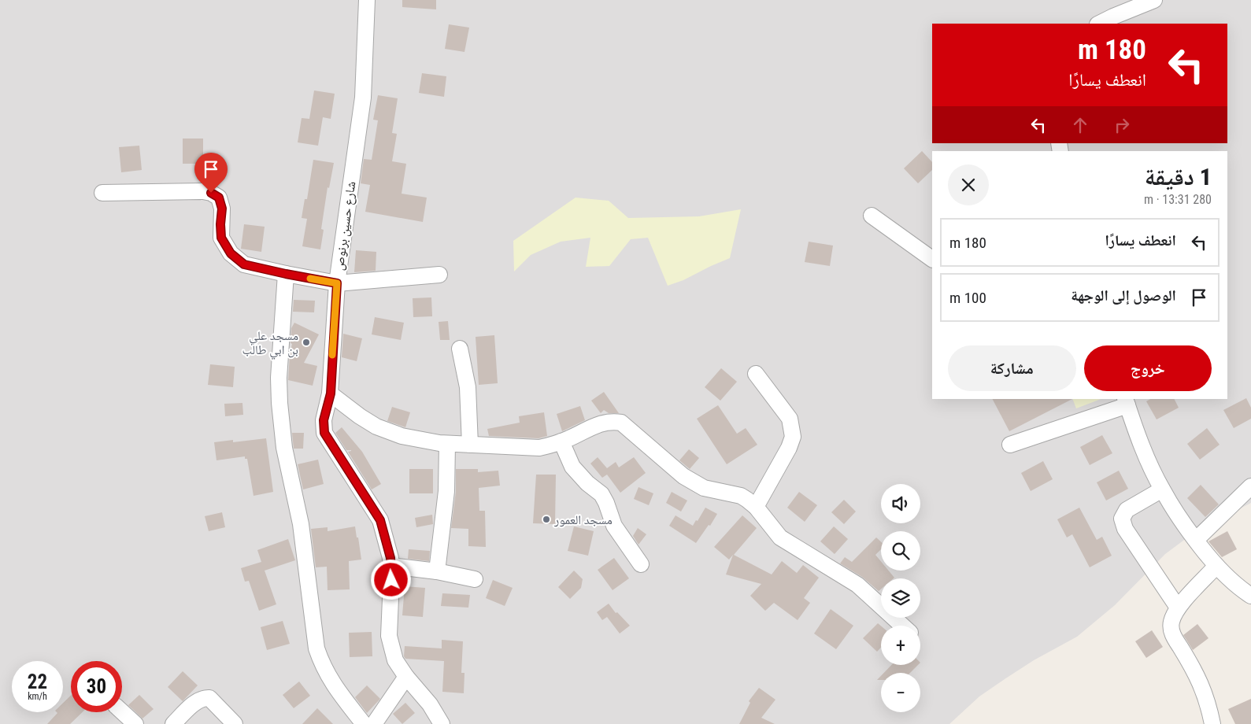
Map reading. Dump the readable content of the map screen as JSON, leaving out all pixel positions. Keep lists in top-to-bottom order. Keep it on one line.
{"streets":{"street":["شارع حسين برنوص"]},"places":["مسجد علي بن ابي طالب","مسجد العمور"],"page":{"turn":["180 m","انعطف يسارًا"],"heading":["1 دقيقة","280 m · 13:31"],"list":[{"name":"انعطف يسارًا","value":"180 m"},{"name":"الوصول إلى الوجهة","value":"100 m"}],"buttons":["خروج","مشاركة"],"map_buttons":["+","−"],"speed":"22 km/h","limit":"30"}}
